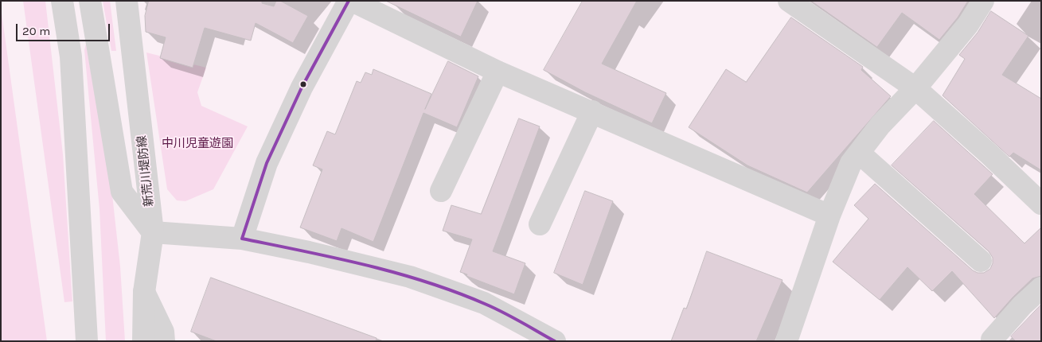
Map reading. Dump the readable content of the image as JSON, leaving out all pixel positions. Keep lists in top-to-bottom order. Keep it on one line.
{"streets":{"street":["新荒川堤防線"]},"parks":["中川児童遊園"],"scale_bar":"20 m"}
